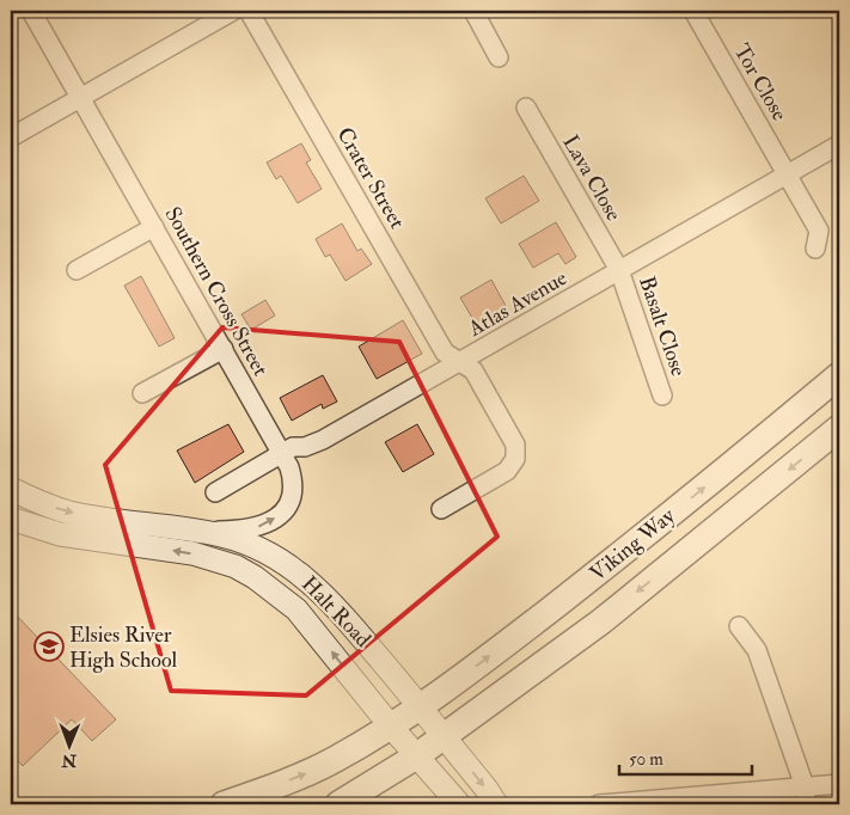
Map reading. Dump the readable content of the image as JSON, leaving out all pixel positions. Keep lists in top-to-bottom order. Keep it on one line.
{"streets":{"main road":["Viking Way"],"street":["Tor Close","Crater Street","Lava Close","Southern Cross Street","Atlas Avenue","Basalt Close","Halt Road"]},"crossings":[["Tor Close","Atlas Avenue"],["Crater Street","Atlas Avenue"],["Lava Close","Atlas Avenue"],["Lava Close","Basalt Close"],["Southern Cross Street","Atlas Avenue"],["Southern Cross Street","Halt Road"],["Atlas Avenue","Basalt Close"],["Viking Way","Halt Road"]],"places":{"school or university":["Elsies River High School"]},"scale_bar":"50 m","north":"bottom"}
